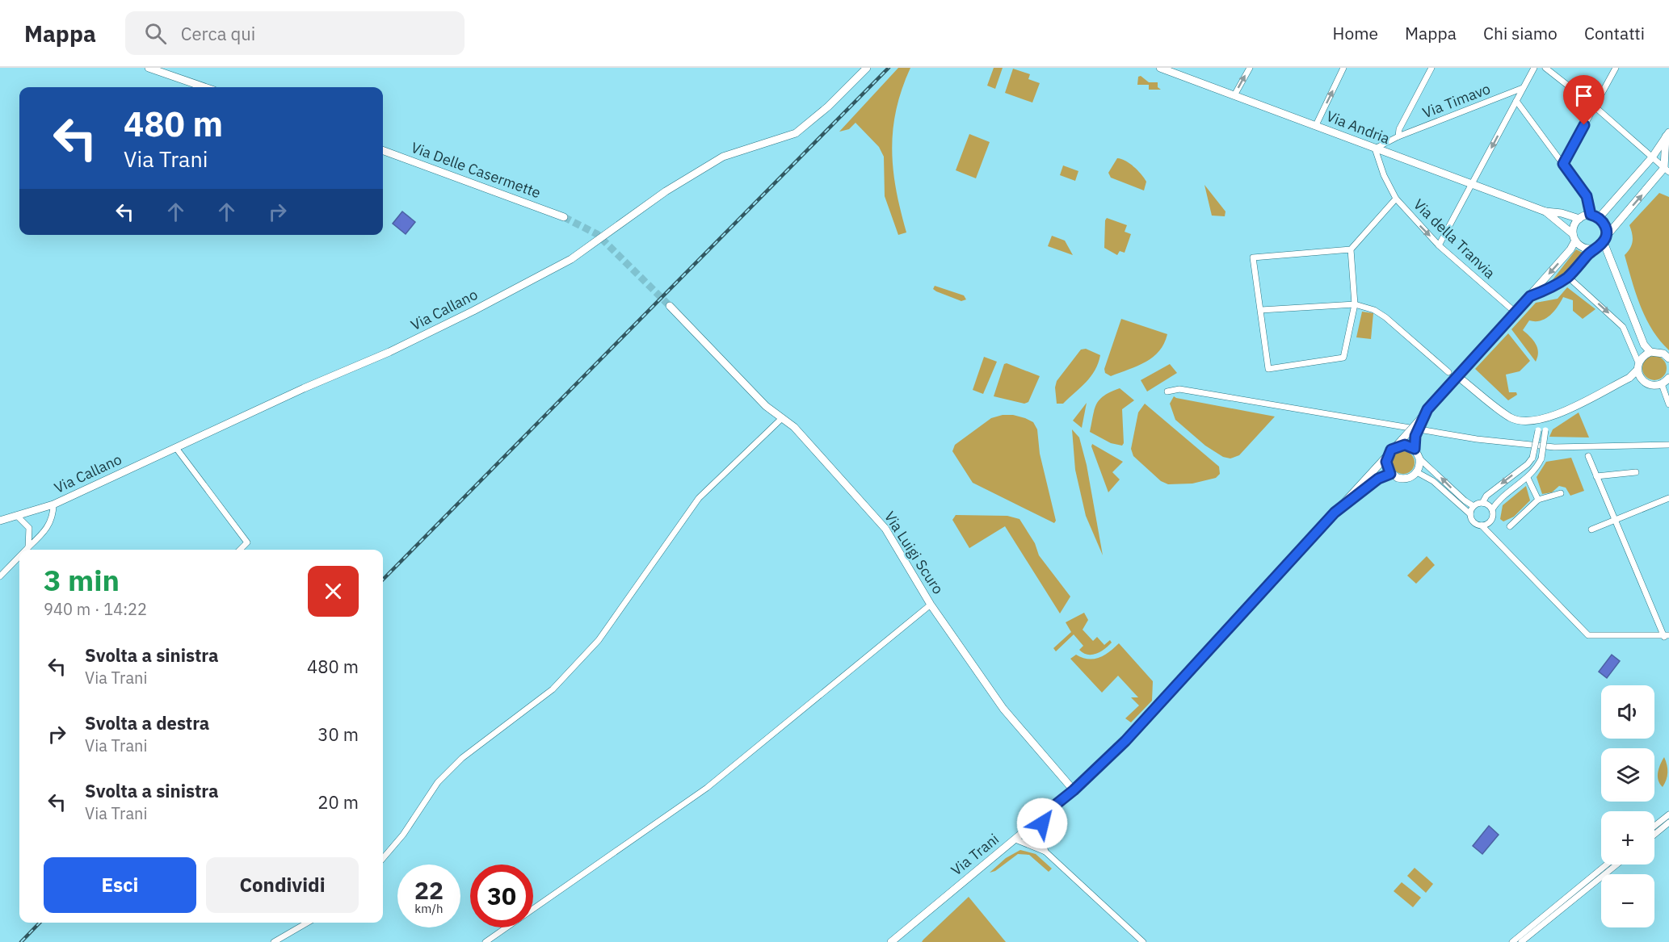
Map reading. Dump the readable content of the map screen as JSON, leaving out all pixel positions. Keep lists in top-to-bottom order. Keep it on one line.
{"streets":{"main road":["Via Andria","Via Delle Casermette","Via Callano","Via Luigi Scuro","Via Trani"],"street":["Via Timavo","Via della Tranvia"]},"crossings":[["Via Timavo","Via Andria"],["Via Timavo","Via della Tranvia"],["Via Andria","Via della Tranvia"],["Via Andria","Via Trani"],["Via della Tranvia","Via Trani"],["Via Luigi Scuro","Via Trani"]],"page":{"header":"Mappa","search":"Cerca qui","nav":["Home","Mappa","Chi siamo","Contatti"],"turn":["480 m","Via Trani"],"heading":["3 min","940 m · 14:22"],"list":[{"name":"Svolta a sinistra","note":"Via Trani","value":"480 m"},{"name":"Svolta a destra","note":"Via Trani","value":"30 m"},{"name":"Svolta a sinistra","note":"Via Trani","value":"20 m"}],"map_buttons":["+","−"],"buttons":["Esci","Condividi"],"speed":"22 km/h","limit":"30"}}
